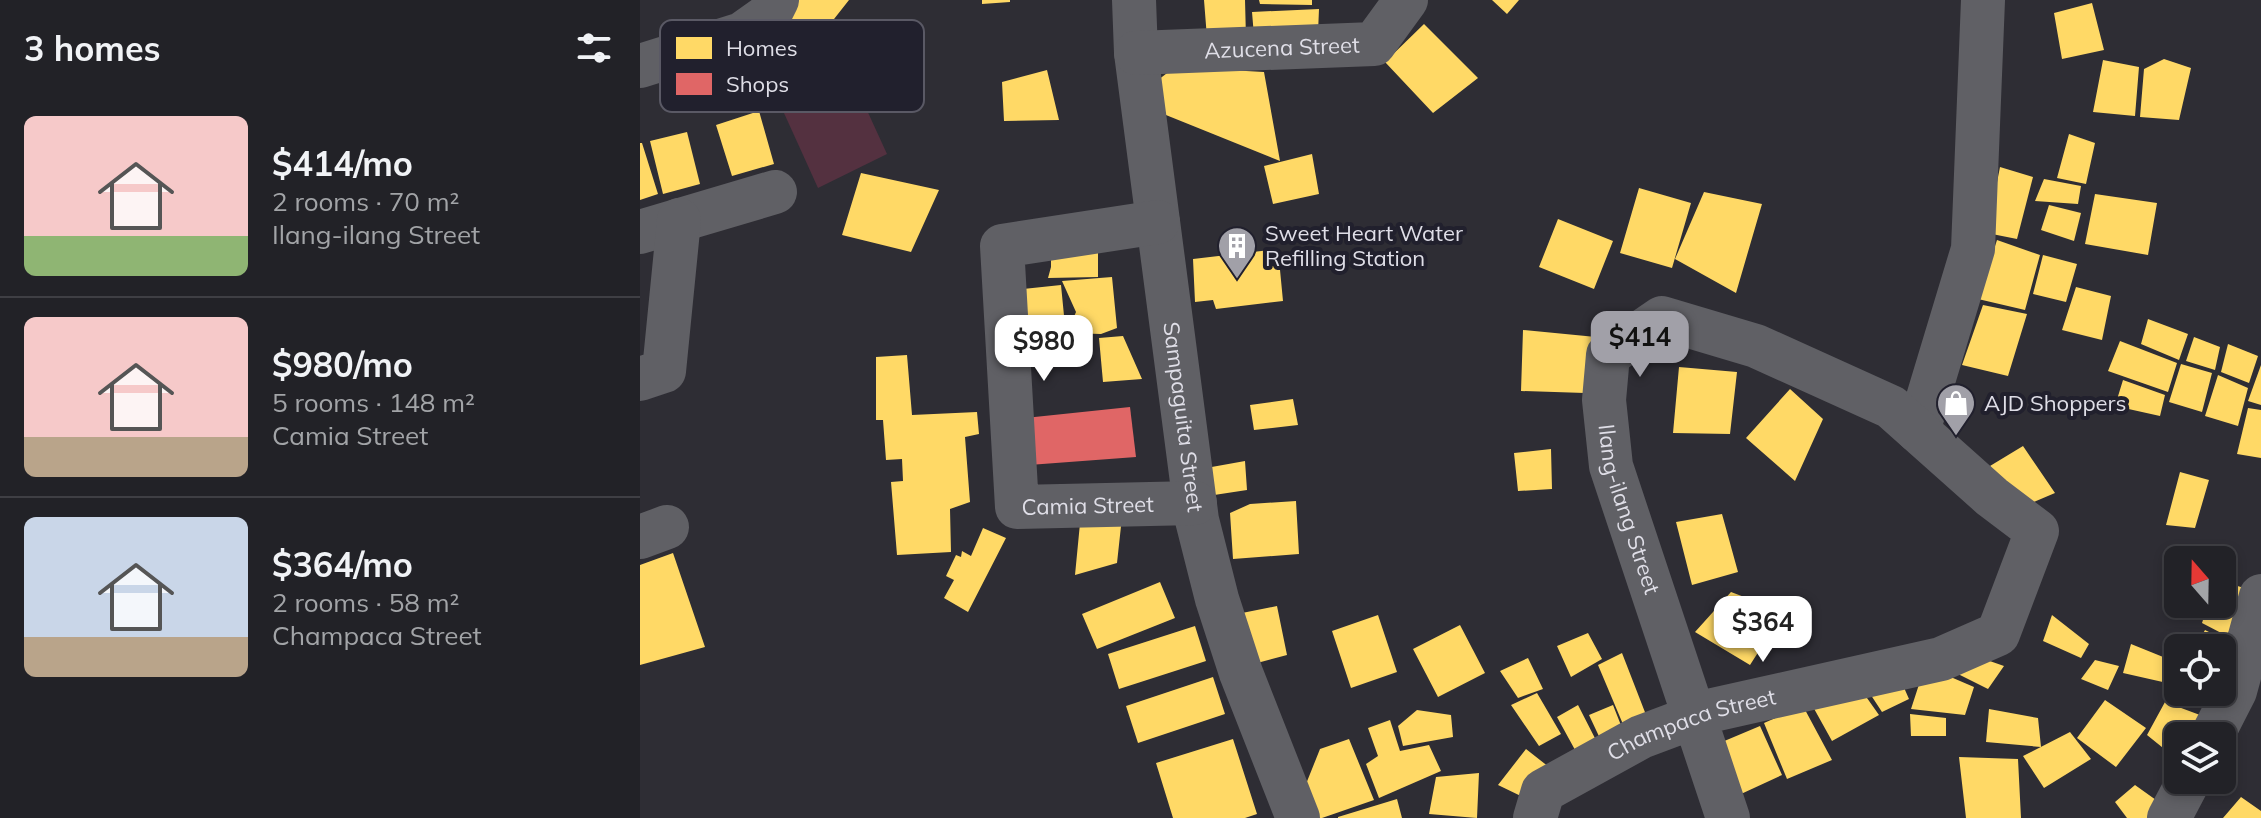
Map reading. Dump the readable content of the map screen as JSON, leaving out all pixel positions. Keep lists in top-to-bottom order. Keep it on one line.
{"streets":{"street":["Azucena Street","Sampaguita Street","Camia Street","Ilang-ilang Street","Champaca Street"]},"crossings":[["Azucena Street","Sampaguita Street"],["Sampaguita Street","Camia Street"],["Ilang-ilang Street","Champaca Street"]],"places":{"building":["Sweet Heart Water Refilling Station"],"shop":["AJD Shoppers"]},"legend":["Homes","Shops"],"north":"top","page":{"heading":"3 homes","list":[{"name":"$414/mo","note":"2 rooms · 70 m² · Ilang-ilang Street"},{"name":"$980/mo","note":"5 rooms · 148 m² · Camia Street"},{"name":"$364/mo","note":"2 rooms · 58 m² · Champaca Street"}],"price":["$414","$980","$364"]}}
